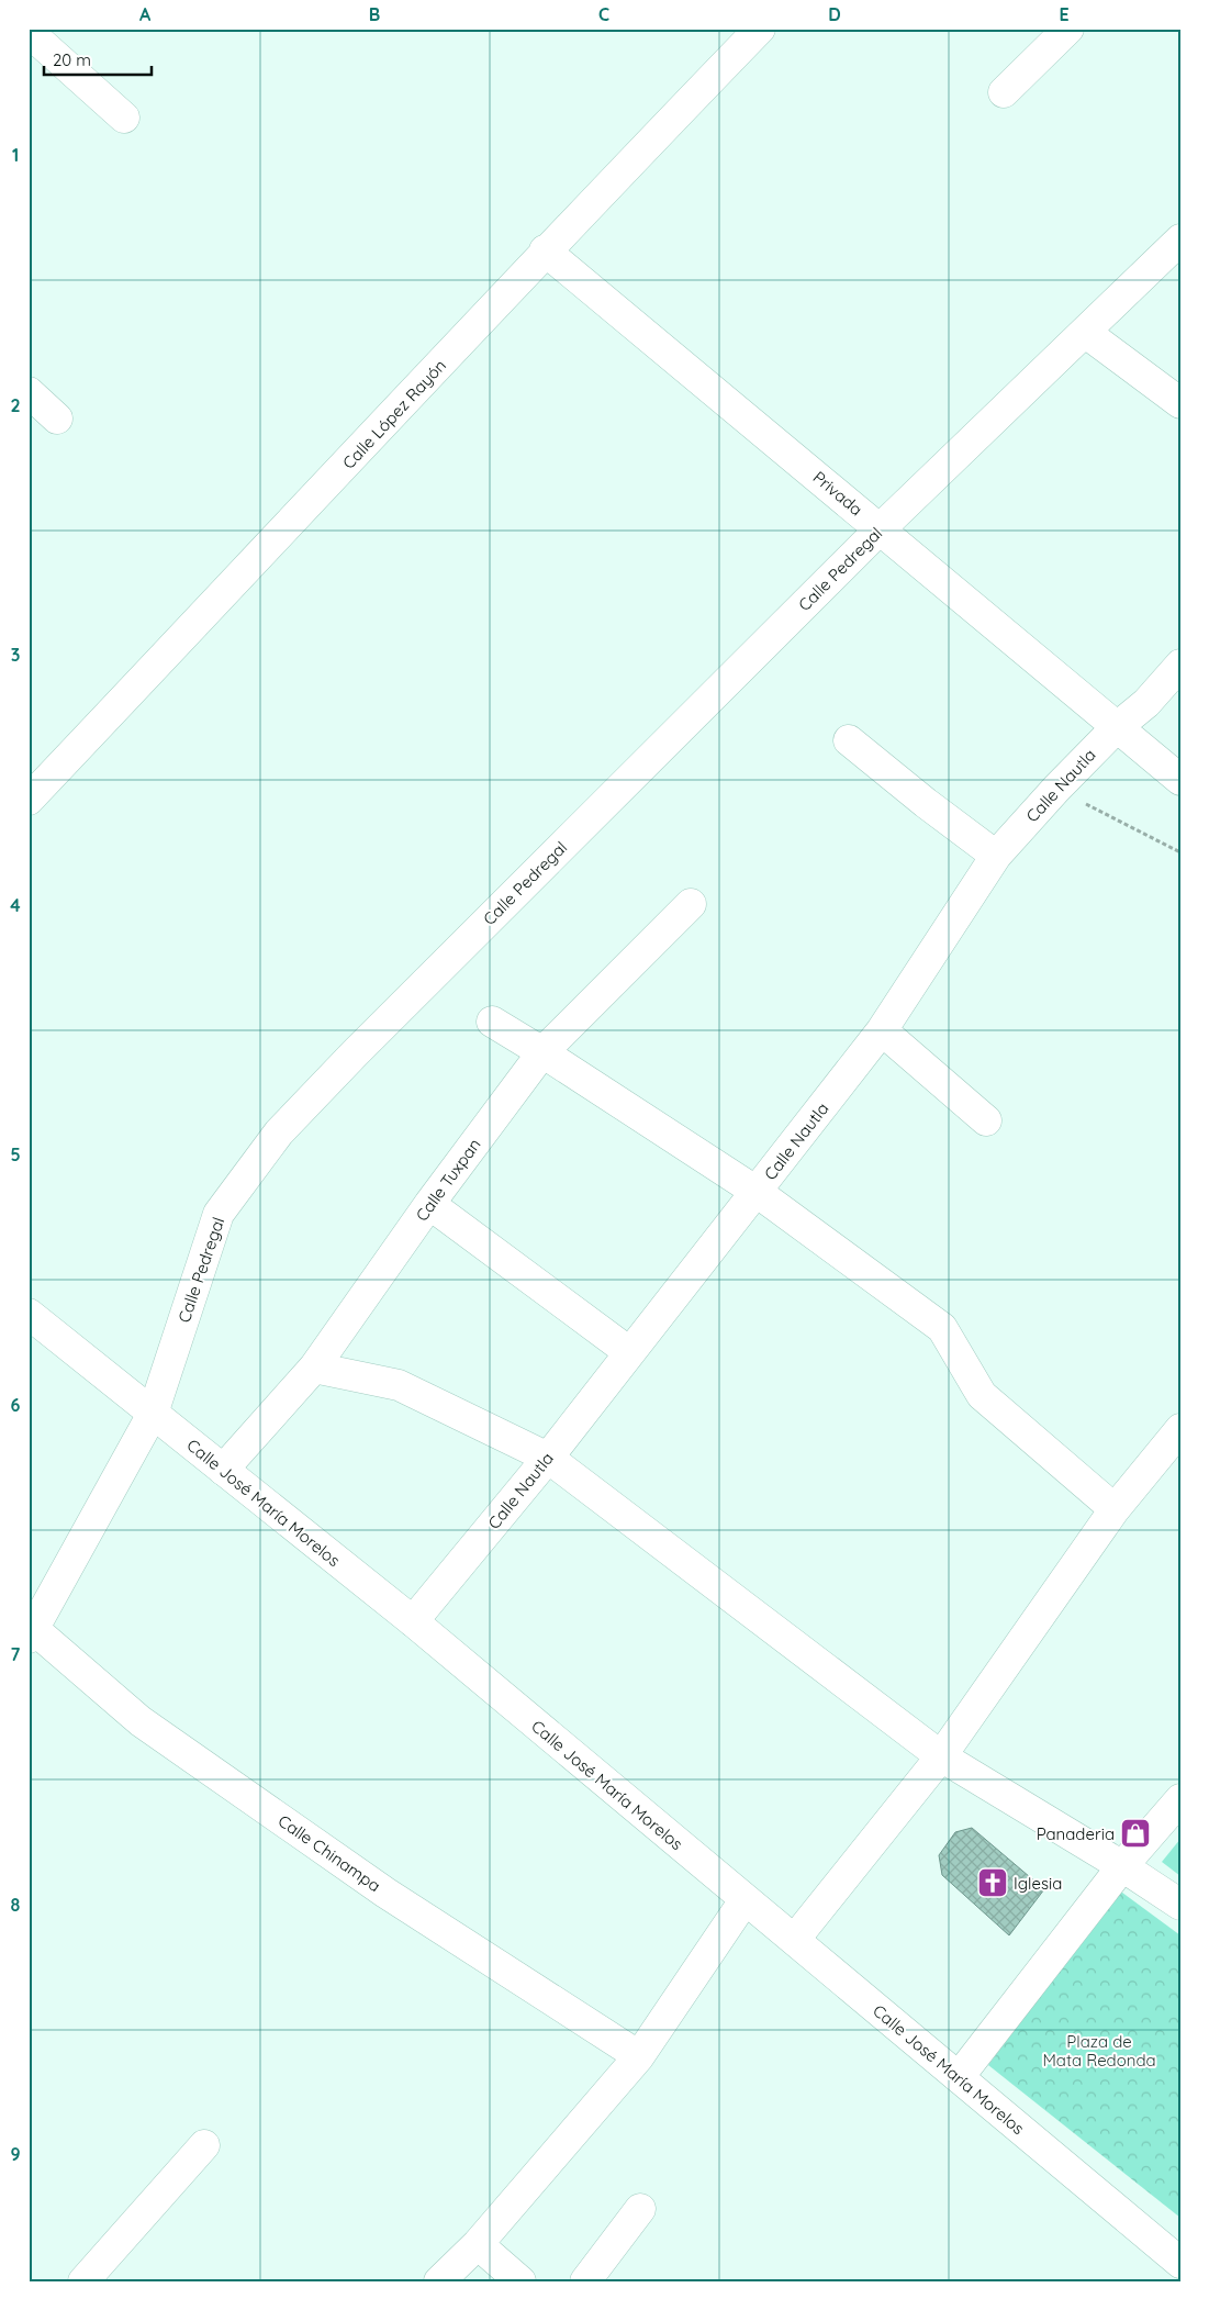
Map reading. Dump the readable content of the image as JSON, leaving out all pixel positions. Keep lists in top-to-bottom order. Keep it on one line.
{"streets":{"street":["Calle López Rayón","Privada","Calle Pedregal","Calle Nautla","Calle Tuxpan","Calle José María Morelos","Calle Chinampa"]},"crossings":[["Calle López Rayón","Privada"],["Privada","Calle Pedregal"],["Privada","Calle Nautla"],["Calle Pedregal","Calle José María Morelos"],["Calle Pedregal","Calle Chinampa"],["Calle Nautla","Calle José María Morelos"],["Calle Tuxpan","Calle José María Morelos"]],"parks":["Plaza de Mata Redonda"],"places":{"shop":["Panaderia"],"church":["Iglesia"]},"scale_bar":"20 m","grid":{"columns":["A","B","C","D","E"],"rows":["1","2","3","4","5","6","7","8","9"]}}
